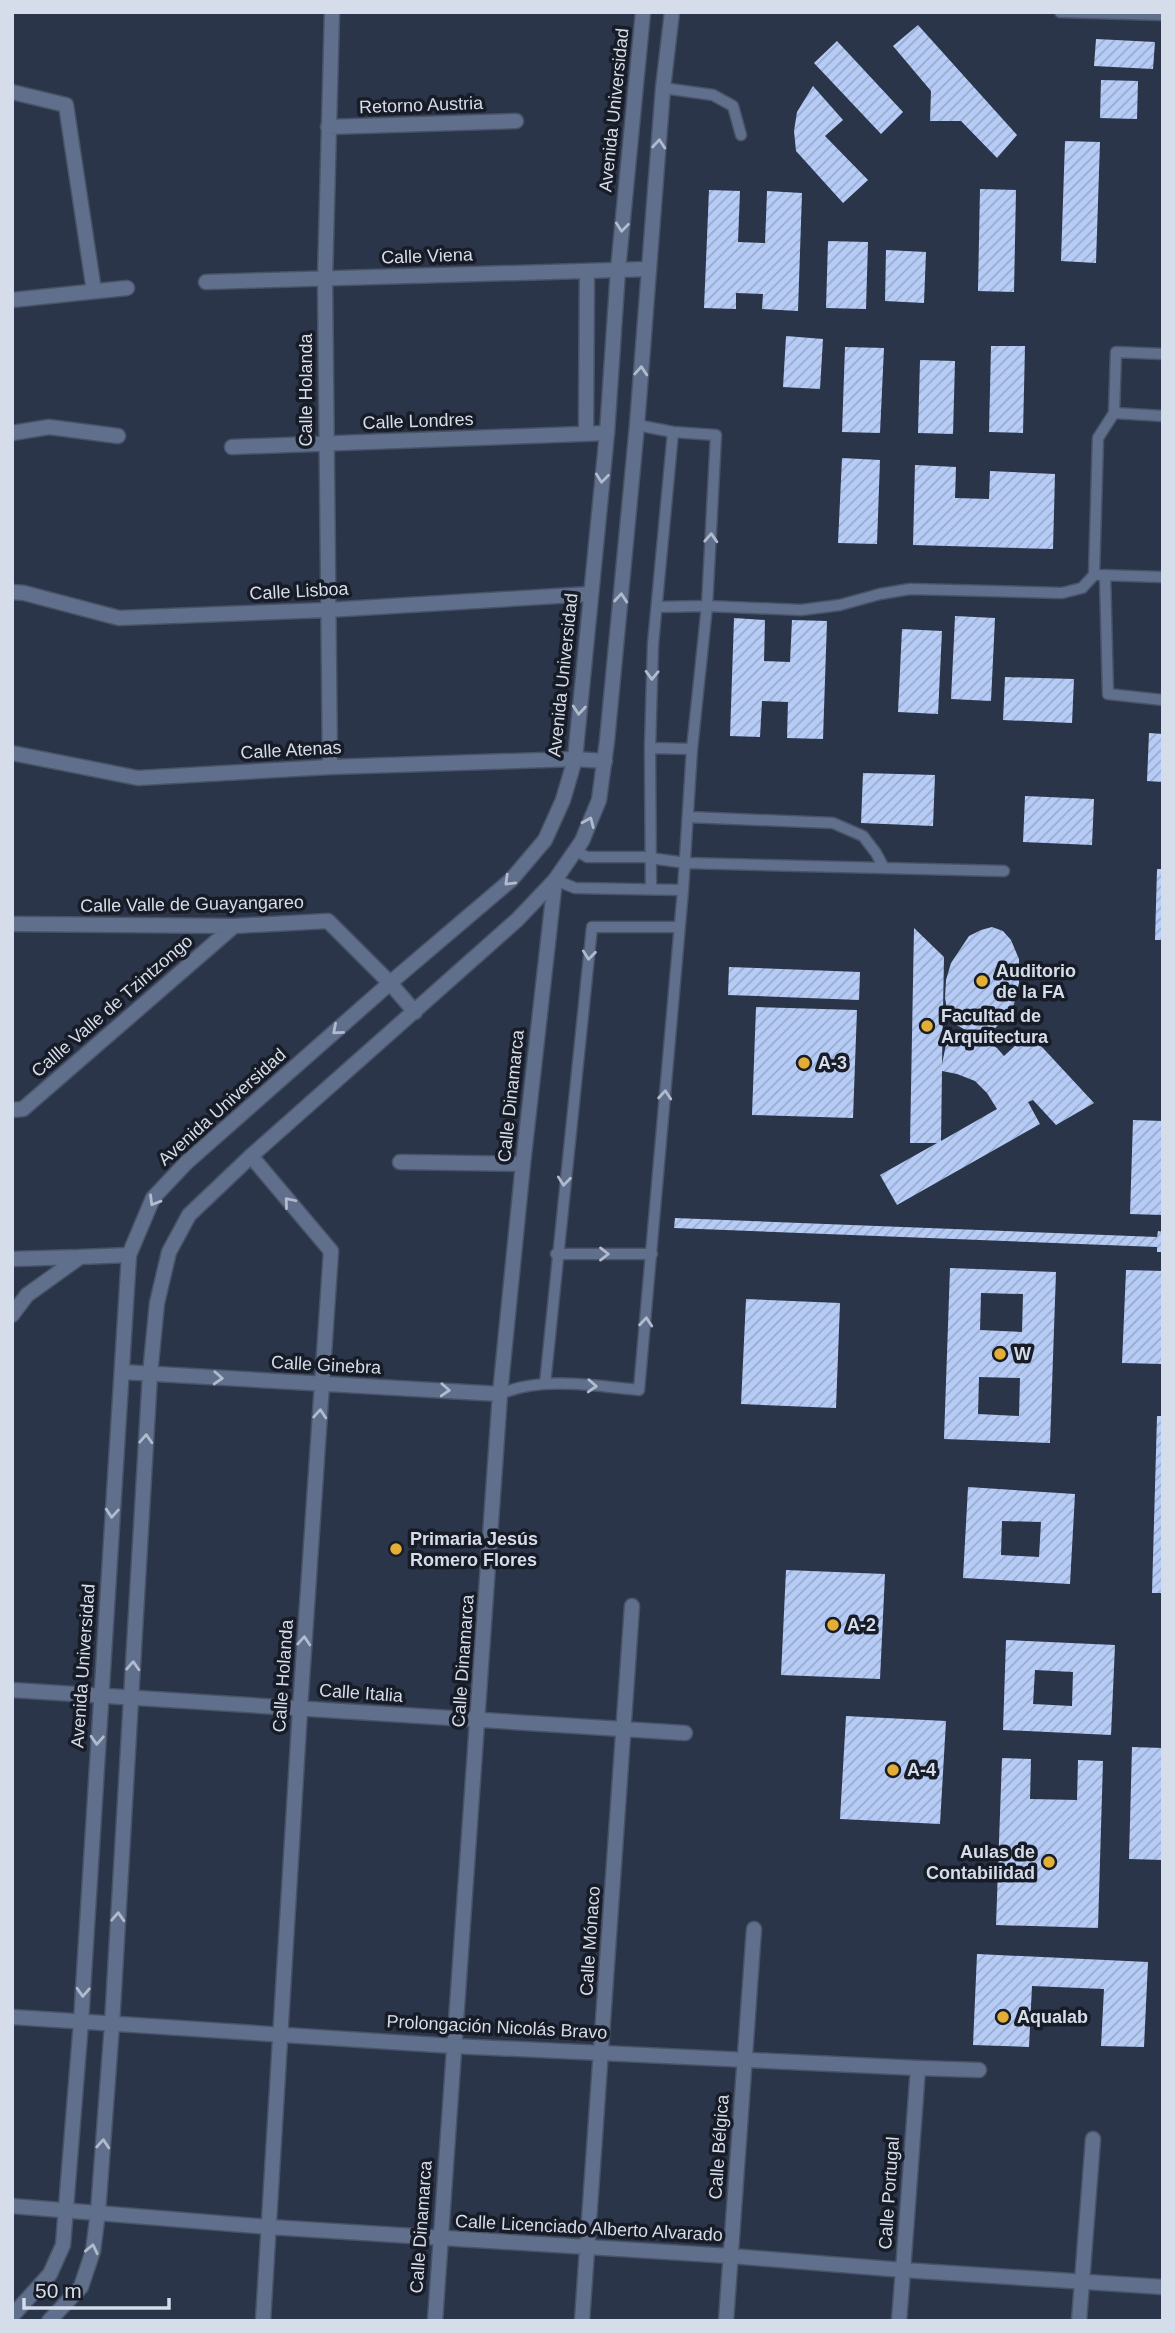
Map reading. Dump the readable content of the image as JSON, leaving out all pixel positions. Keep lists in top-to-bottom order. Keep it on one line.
{"streets":{"street":["Retorno Austria","Avenida Universidad","Calle Viena","Calle Holanda","Calle Londres","Calle Lisboa","Calle Atenas","Calle Valle de Guayangareo","Callle Valle de Tzintzongo","Calle Dinamarca","Calle Ginebra","Calle Italia","Calle Mónaco","Prolongación Nicolás Bravo","Calle Bélgica","Calle Portugal","Calle Licenciado Alberto Alvarado"]},"crossings":[["Retorno Austria","Calle Holanda"],["Avenida Universidad","Calle Viena"],["Avenida Universidad","Calle Londres"],["Avenida Universidad","Calle Lisboa"],["Avenida Universidad","Calle Atenas"],["Avenida Universidad","Calle Valle de Guayangareo"],["Avenida Universidad","Calle Ginebra"],["Avenida Universidad","Calle Italia"],["Avenida Universidad","Prolongación Nicolás Bravo"],["Avenida Universidad","Calle Licenciado Alberto Alvarado"],["Calle Viena","Calle Holanda"],["Calle Holanda","Calle Londres"],["Calle Holanda","Calle Lisboa"],["Calle Holanda","Calle Atenas"],["Calle Holanda","Calle Ginebra"],["Calle Holanda","Calle Italia"],["Calle Holanda","Prolongación Nicolás Bravo"],["Calle Holanda","Calle Licenciado Alberto Alvarado"],["Calle Valle de Guayangareo","Callle Valle de Tzintzongo"],["Calle Dinamarca","Calle Ginebra"],["Calle Dinamarca","Calle Italia"],["Calle Dinamarca","Prolongación Nicolás Bravo"],["Calle Dinamarca","Calle Licenciado Alberto Alvarado"],["Calle Italia","Calle Mónaco"],["Calle Mónaco","Prolongación Nicolás Bravo"],["Calle Mónaco","Calle Licenciado Alberto Alvarado"],["Prolongación Nicolás Bravo","Calle Bélgica"],["Prolongación Nicolás Bravo","Calle Portugal"],["Calle Bélgica","Calle Licenciado Alberto Alvarado"],["Calle Portugal","Calle Licenciado Alberto Alvarado"]],"one_way":["Calle Ginebra"],"places":["Auditorio de la FA","Facultad de Arquitectura","A-3","W","Primaria Jesús Romero Flores","A-2","A-4","Aulas de Contabilidad","Aqualab"],"scale_bar":"50 m"}
